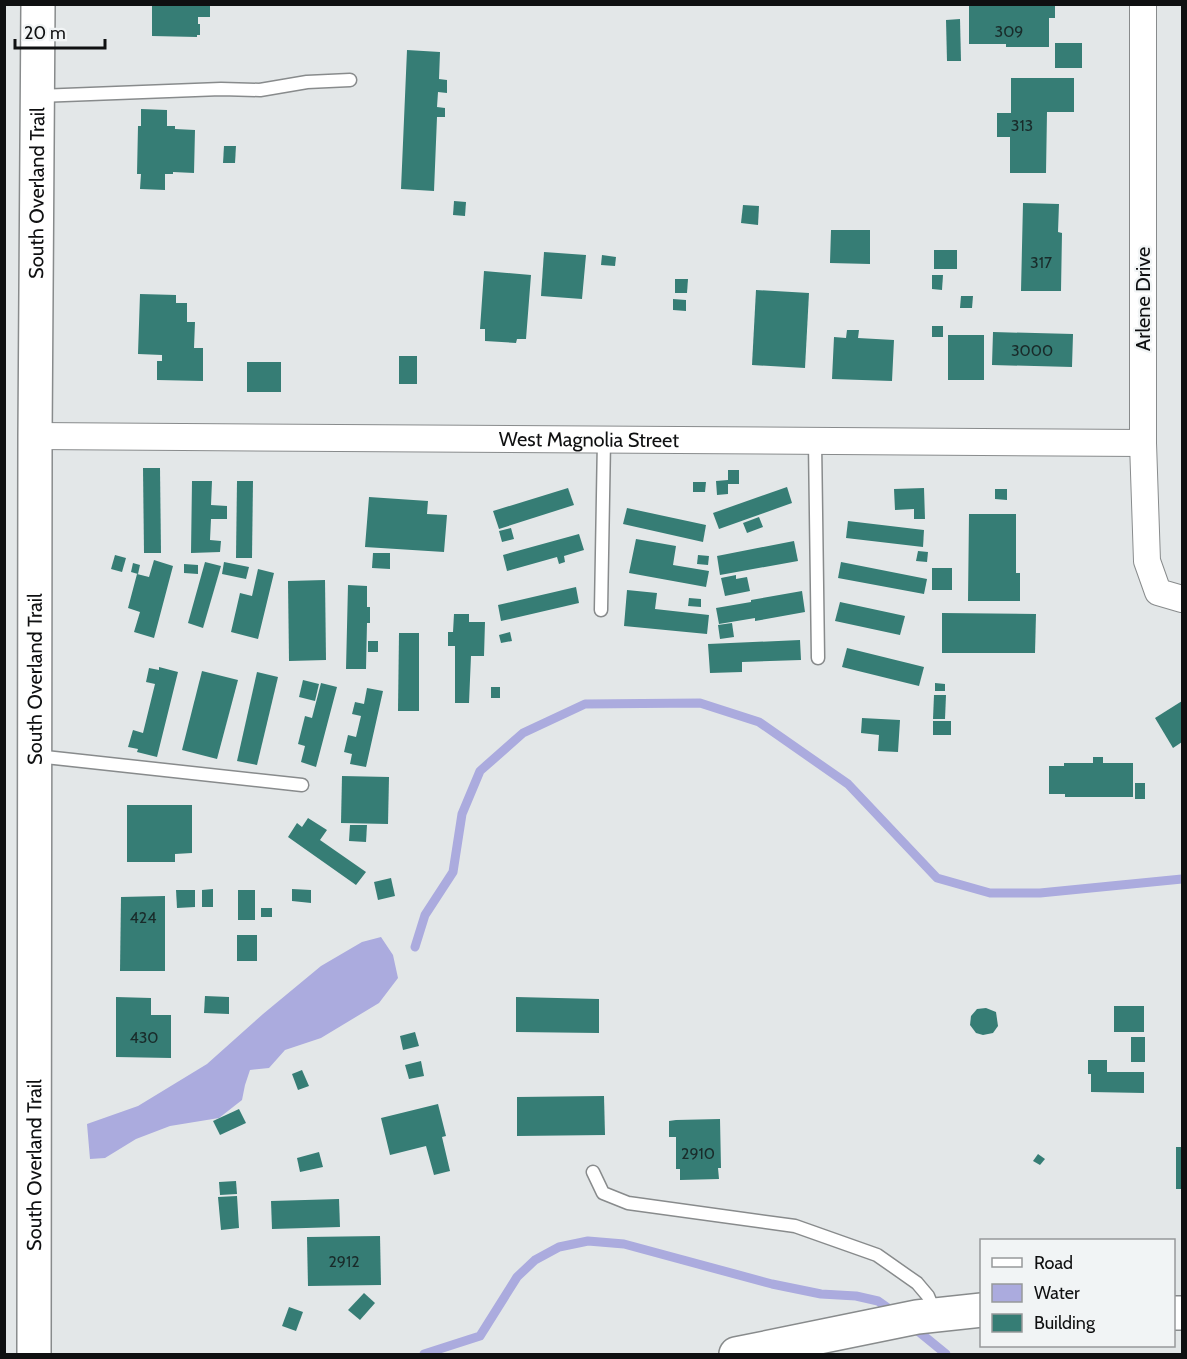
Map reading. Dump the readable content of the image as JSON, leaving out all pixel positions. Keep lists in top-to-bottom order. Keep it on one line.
{"streets":{"main road":["South Overland Trail"],"street":["Arlene Drive","West Magnolia Street"]},"crossings":[["South Overland Trail","West Magnolia Street"],["Arlene Drive","West Magnolia Street"]],"house_numbers":["309","313","317","3000","424","430","2910","2912"],"legend":["Road","Water","Building"],"scale_bar":"20 m"}
